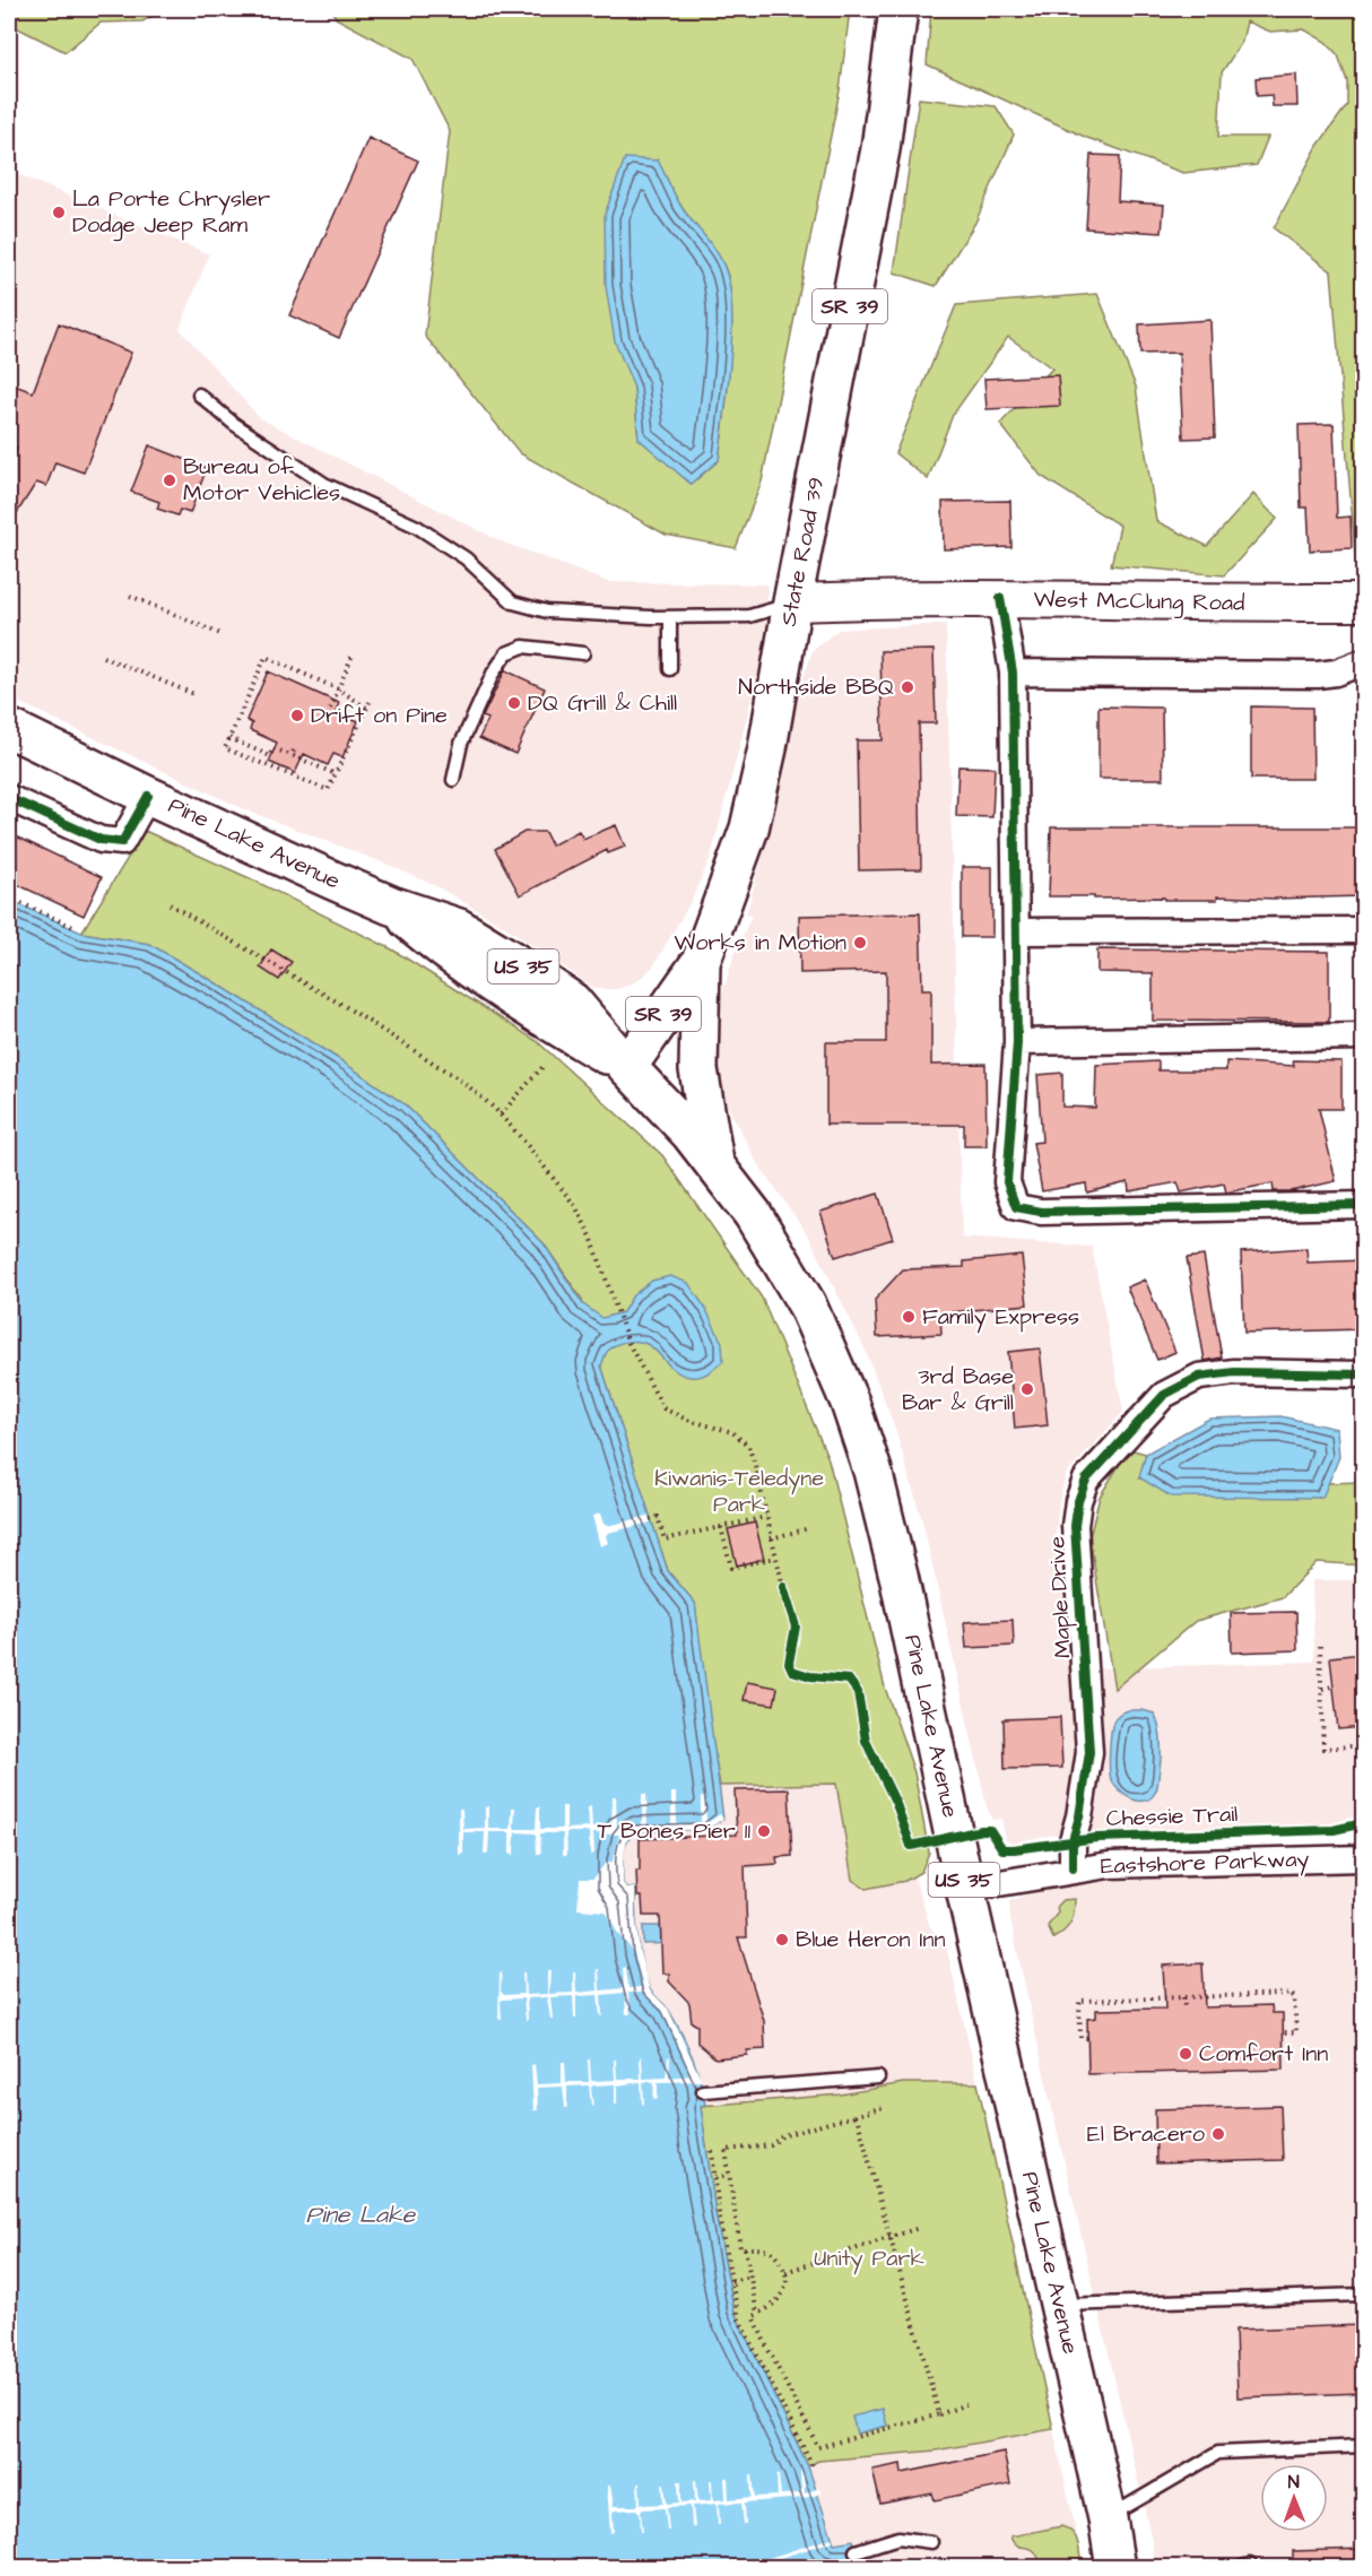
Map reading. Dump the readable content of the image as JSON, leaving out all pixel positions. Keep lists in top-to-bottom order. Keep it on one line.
{"streets":{"main road":["SR 39","State Road 39","Pine Lake Avenue","US 35"],"street":["West McClung Road","Maple Drive","Eastshore Parkway"],"cycle path":["Chessie Trail"]},"crossings":[["State Road 39","West McClung Road"],["State Road 39","Pine Lake Avenue"],["Pine Lake Avenue","Eastshore Parkway"],["Maple Drive","Eastshore Parkway"]],"water":["Pine Lake"],"parks":["Kiwanis-Teledyne Park","Unity Park"],"places":["La Porte Chrysler Dodge Jeep Ram","Bureau of Motor Vehicles","Northside BBQ","DQ Grill & Chill","Drift on Pine","Works in Motion","Family Express","3rd Base Bar & Grill","T Bones Pier 11","Blue Heron Inn","Comfort Inn","El Bracero"],"north":"top"}
